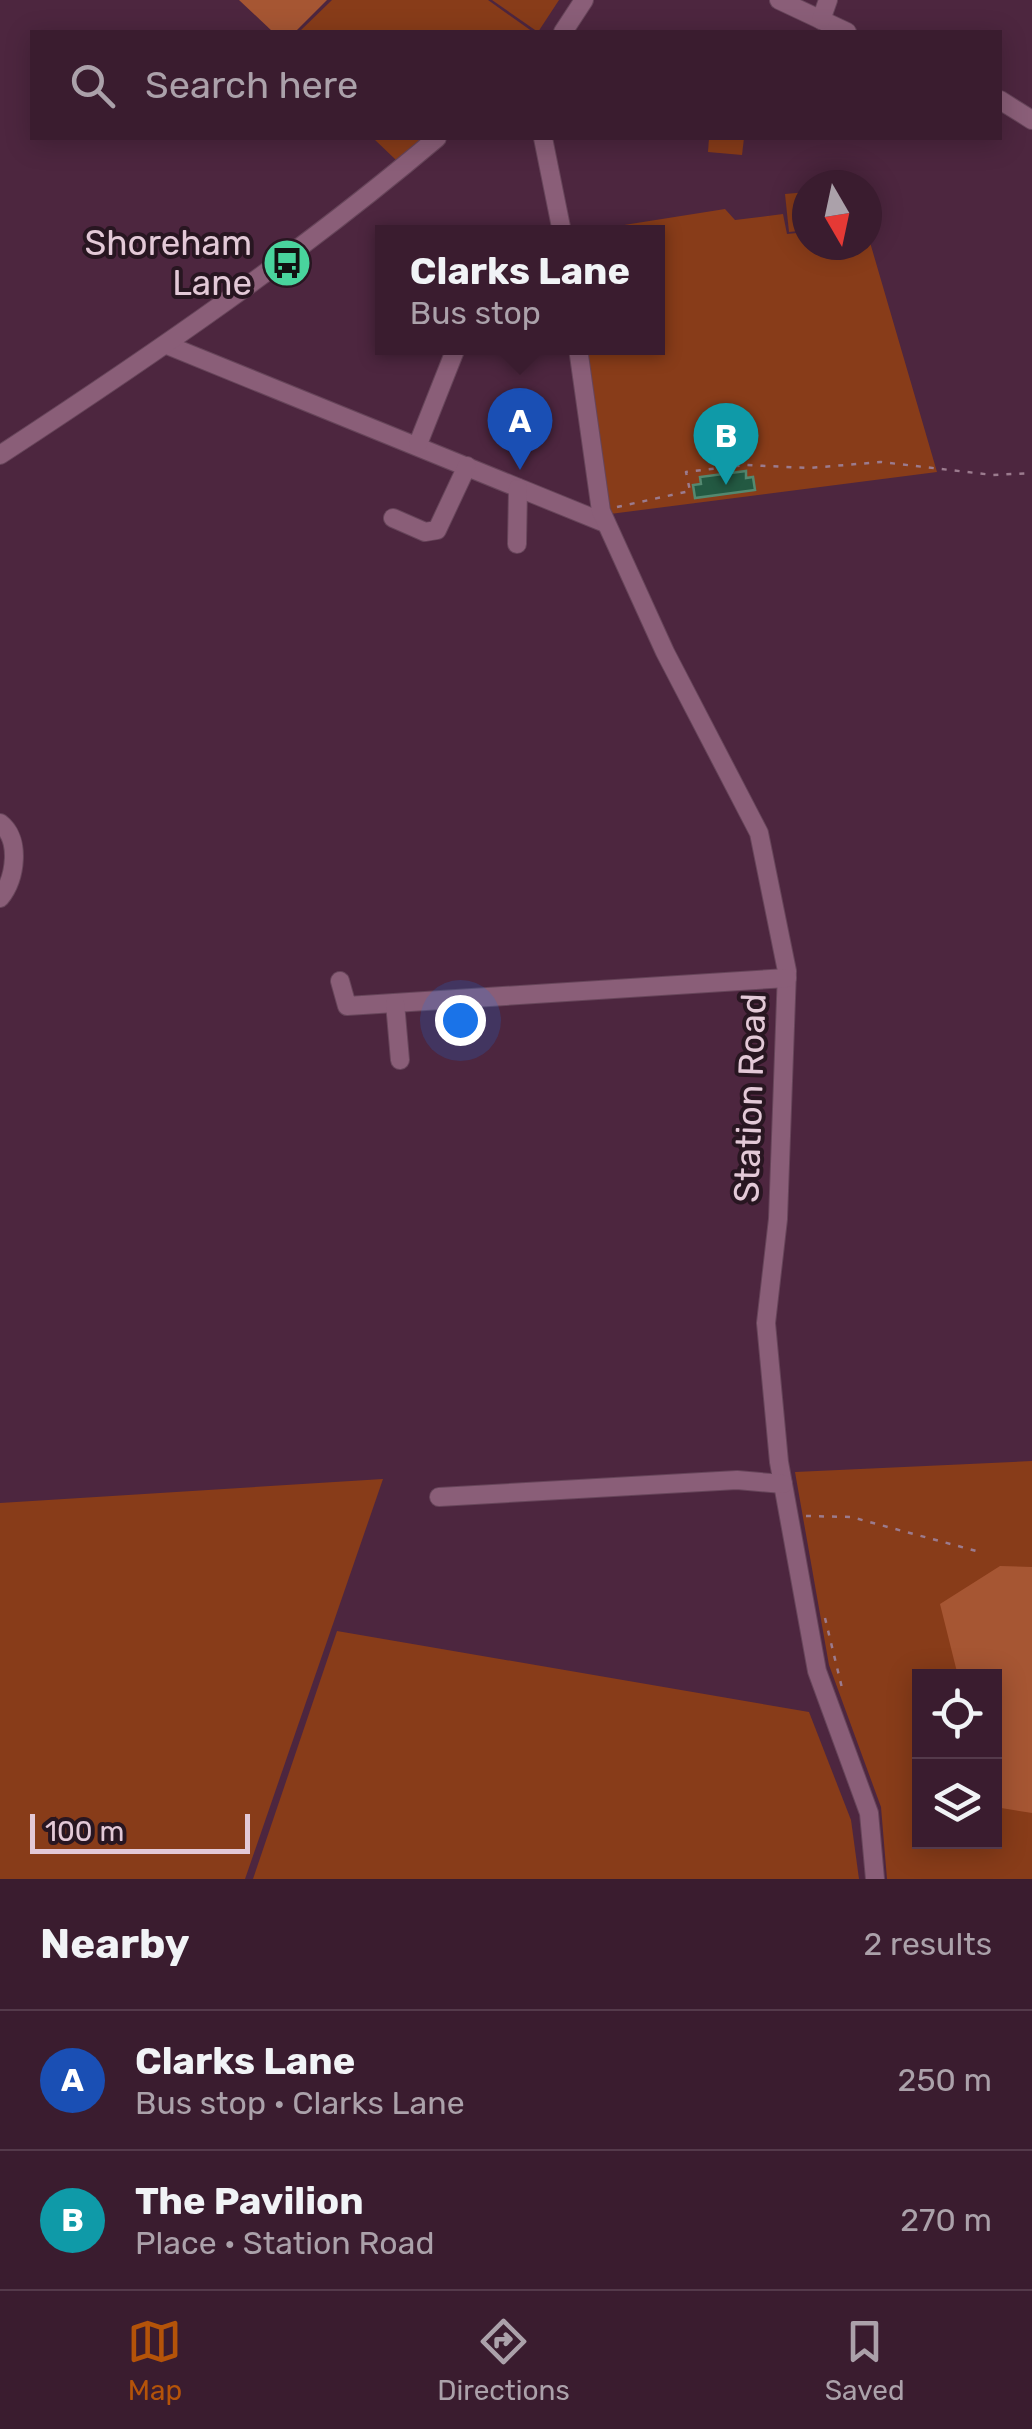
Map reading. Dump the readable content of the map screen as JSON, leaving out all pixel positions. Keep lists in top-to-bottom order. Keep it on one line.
{"streets":{"street":["Station Road"]},"places":{"bus stop":["Shoreham Lane"]},"scale_bar":"100 m","north":"bottom","page":{"search":"Search here","popup":["Clarks Lane","Bus stop"],"pins":["A","B"],"scale":"100 m","heading":["Nearby","2 results"],"list":[{"mark":"A","name":"Clarks Lane","note":"Bus stop · Clarks Lane","value":"250 m"},{"mark":"B","name":"The Pavilion","note":"Place · Station Road","value":"270 m"}],"nav":["Map","Directions","Saved"]}}
